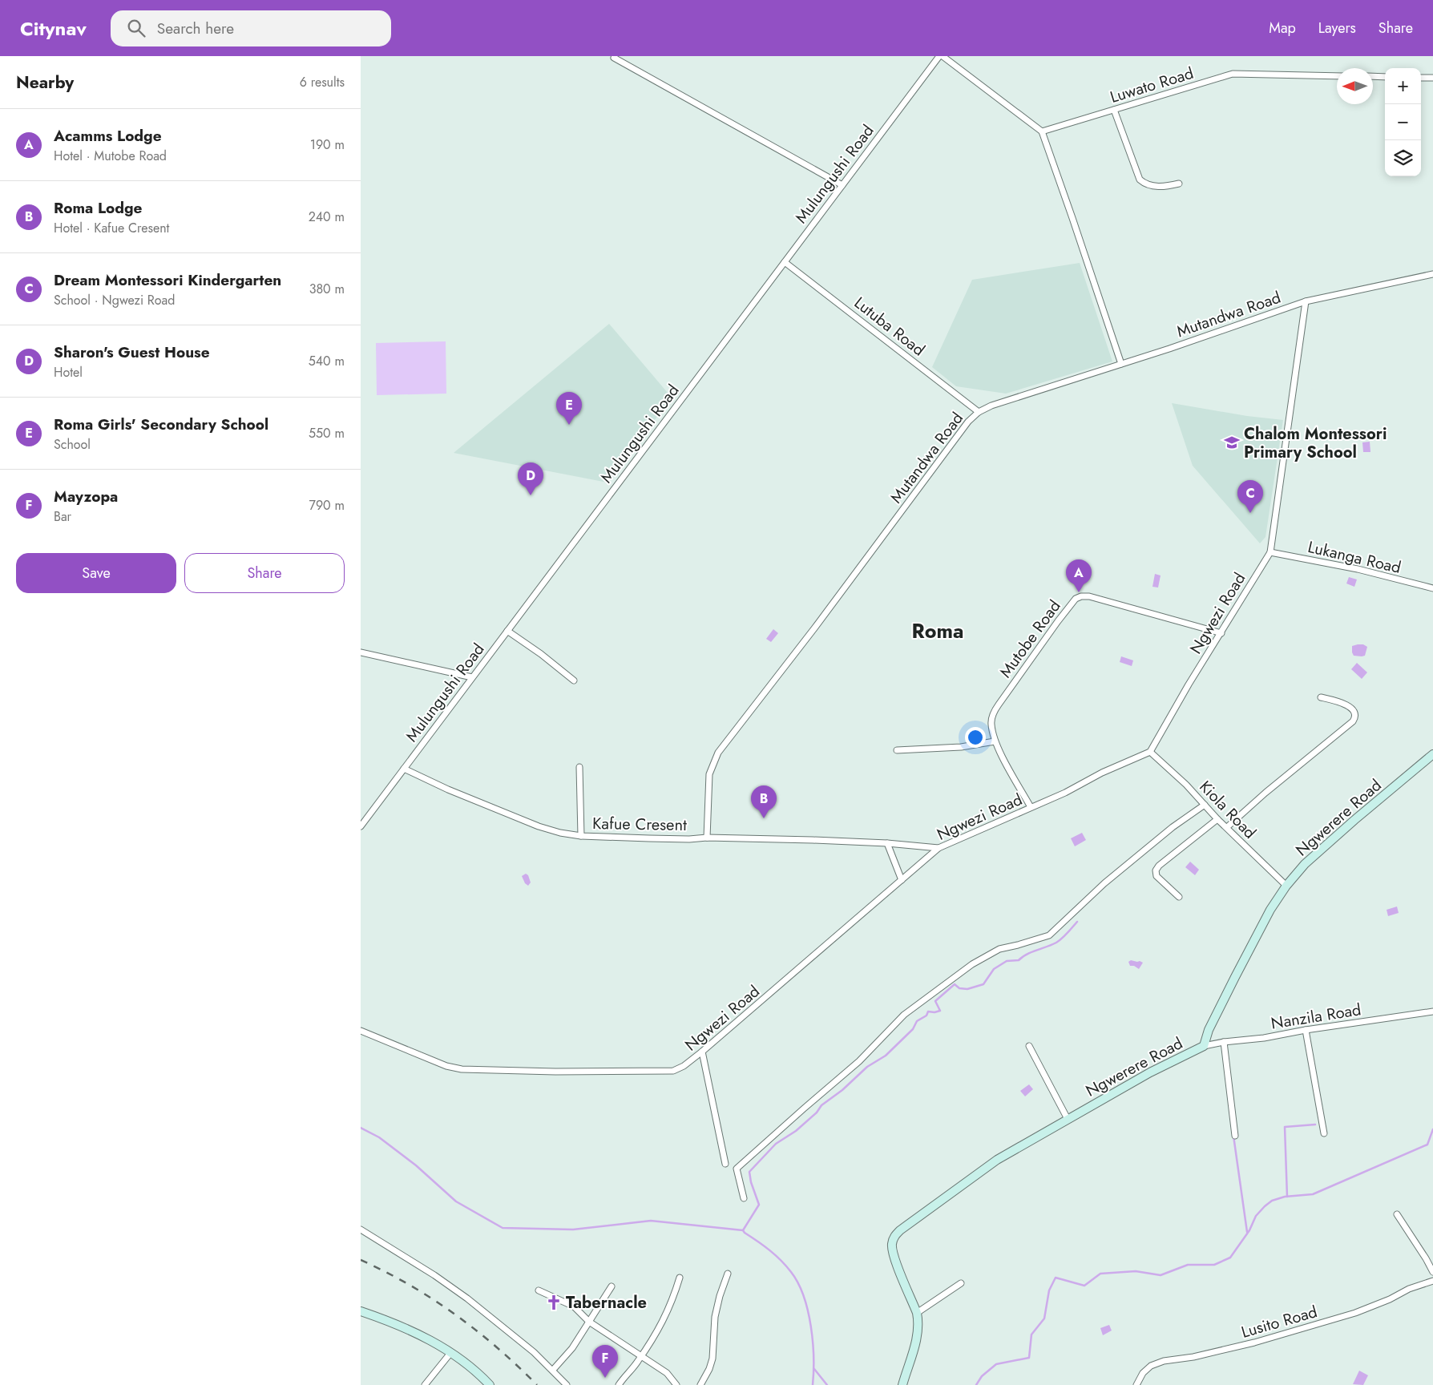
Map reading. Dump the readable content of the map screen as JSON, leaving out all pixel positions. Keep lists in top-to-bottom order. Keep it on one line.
{"streets":{"street":["Luwato Road","Mulungushi Road","Mutandwa Road","Lutuba Road","Lukanga Road","Ngwezi Road","Mutobe Road","Kiola Road","Ngwerere Road","Kafue Cresent","Nanzila Road","Lusito Road"]},"crossings":[["Mulungushi Road","Lutuba Road"],["Mulungushi Road","Kafue Cresent"],["Mutandwa Road","Lutuba Road"],["Mutandwa Road","Ngwezi Road"],["Mutandwa Road","Kafue Cresent"],["Lukanga Road","Ngwezi Road"],["Ngwezi Road","Mutobe Road"],["Ngwezi Road","Kiola Road"],["Ngwezi Road","Kafue Cresent"],["Kiola Road","Ngwerere Road"],["Ngwerere Road","Nanzila Road"]],"districts":["Roma"],"places":{"school or university":["Chalom Montessori Primary School"],"church":["Tabernacle"]},"north":"left","page":{"header":"Citynav","search":"Search here","nav":["Map","Layers","Share"],"heading":["Nearby","6 results"],"map_buttons":["+","−"],"list":[{"mark":"A","name":"Acamms Lodge","note":"Hotel · Mutobe Road","value":"190 m"},{"mark":"B","name":"Roma Lodge","note":"Hotel · Kafue Cresent","value":"240 m"},{"mark":"C","name":"Dream Montessori Kindergarten","note":"School · Ngwezi Road","value":"380 m"},{"mark":"D","name":"Sharon's Guest House","note":"Hotel","value":"540 m"},{"mark":"E","name":"Roma Girls' Secondary School","note":"School","value":"550 m"},{"mark":"F","name":"Mayzopa","note":"Bar","value":"790 m"}],"pins":["E","D","C","A","B","F"],"buttons":["Save","Share"]}}
